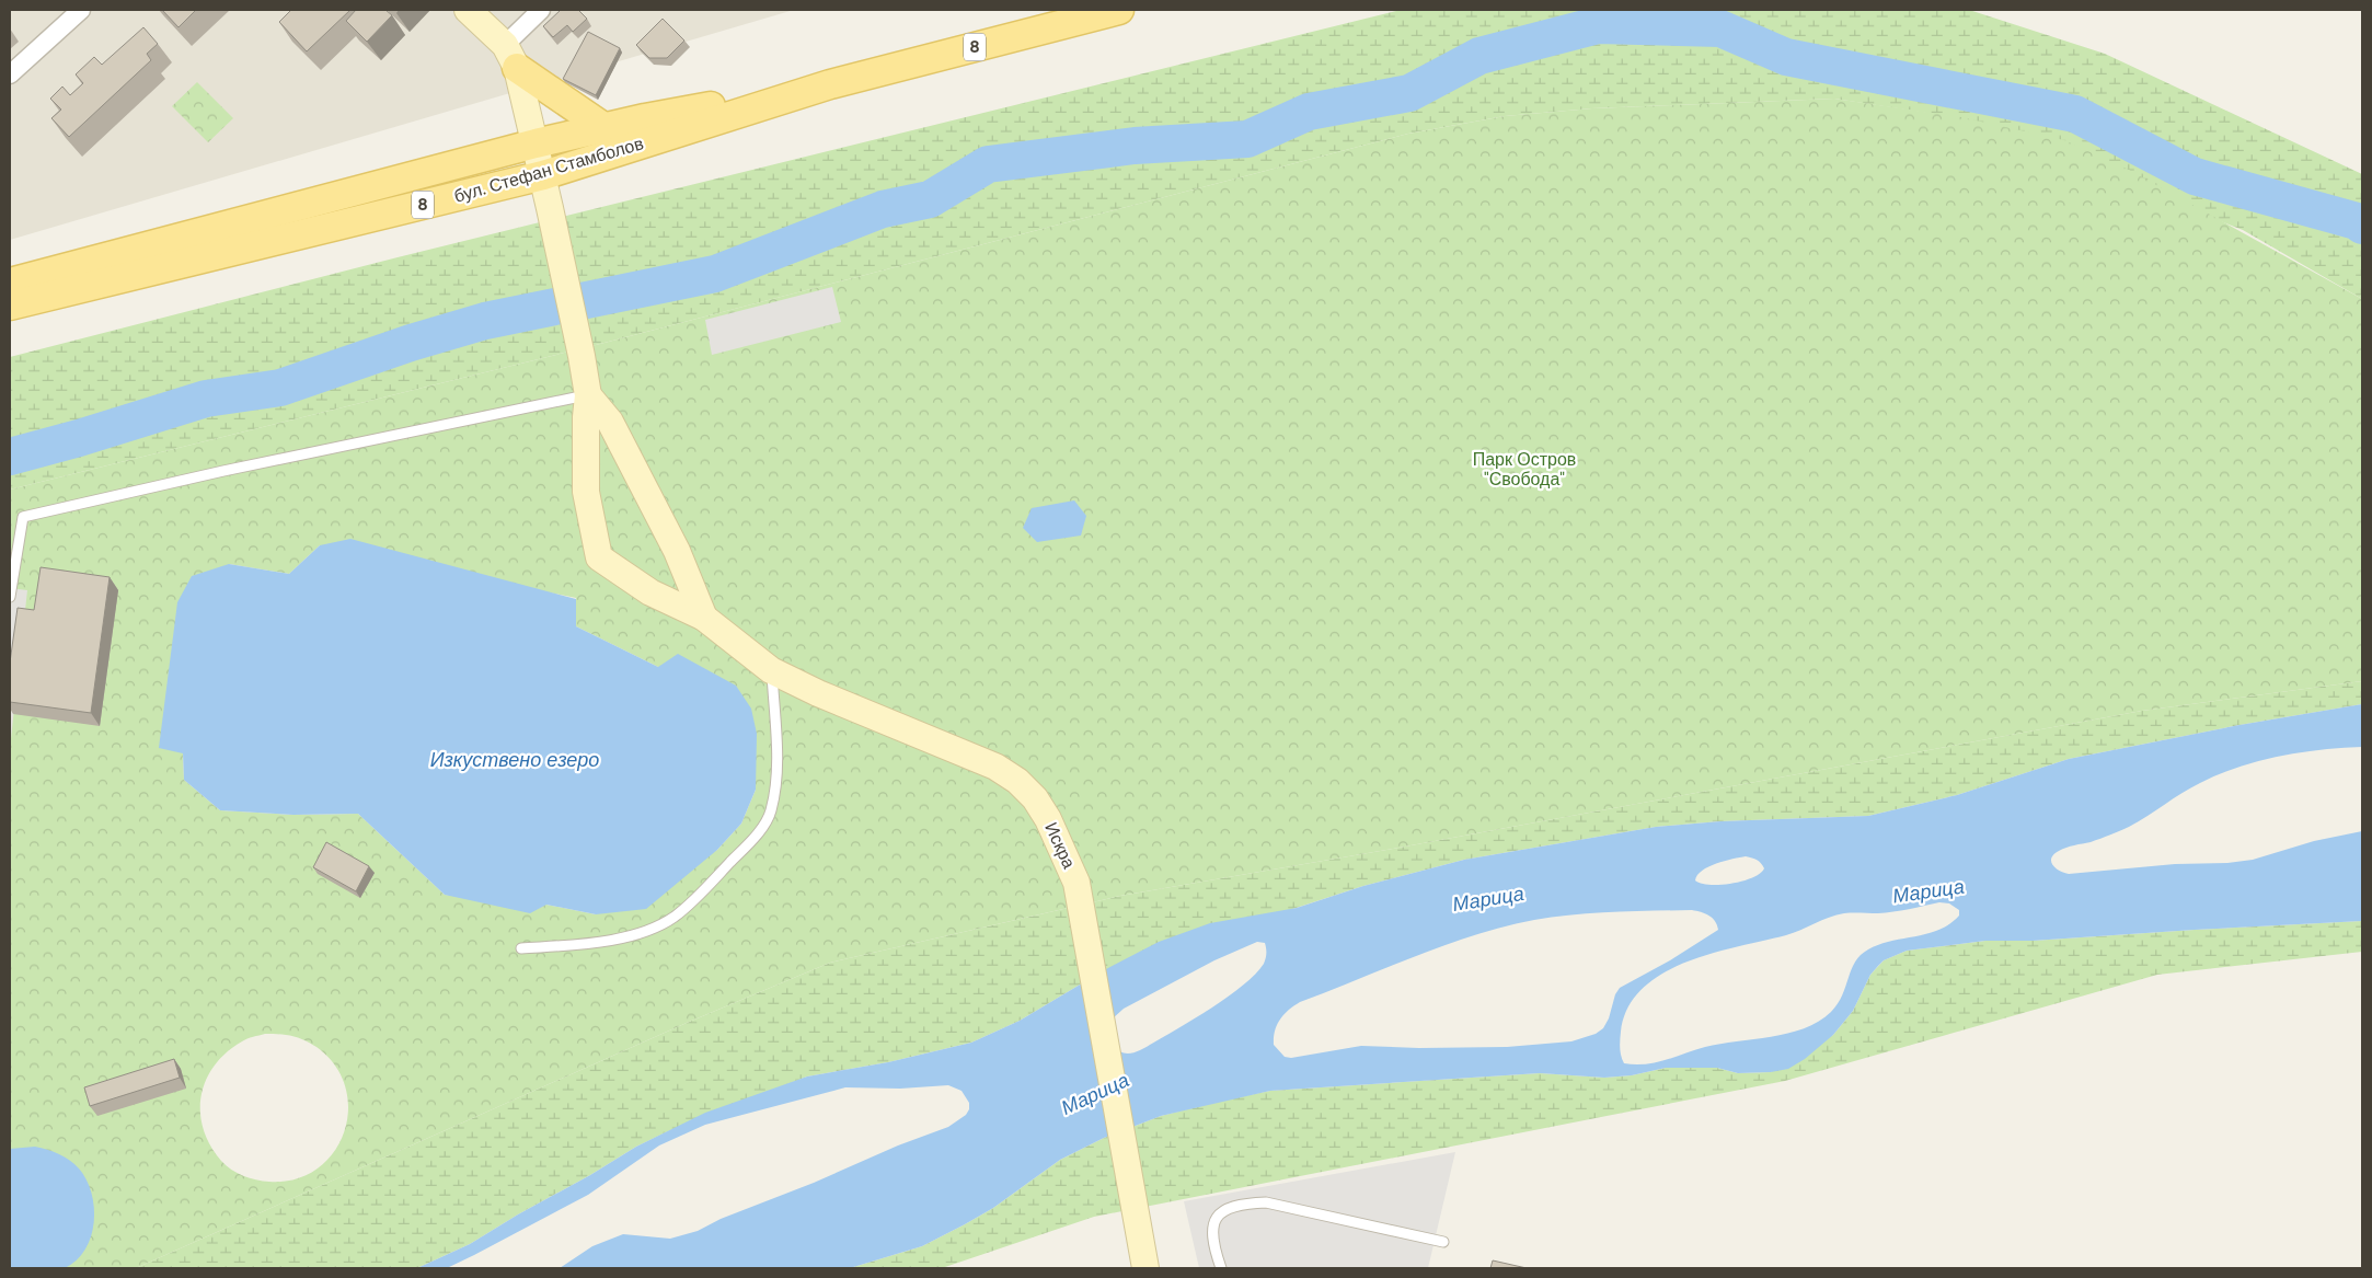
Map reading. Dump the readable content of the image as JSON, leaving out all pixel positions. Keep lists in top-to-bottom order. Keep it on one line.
{"streets":{"main road":["8","бул. Стефан Стамболов"],"street":["Искра"]},"water":["Изкуствено езеро","Марица"],"parks":["Парк Остров \"Свобода\""]}
